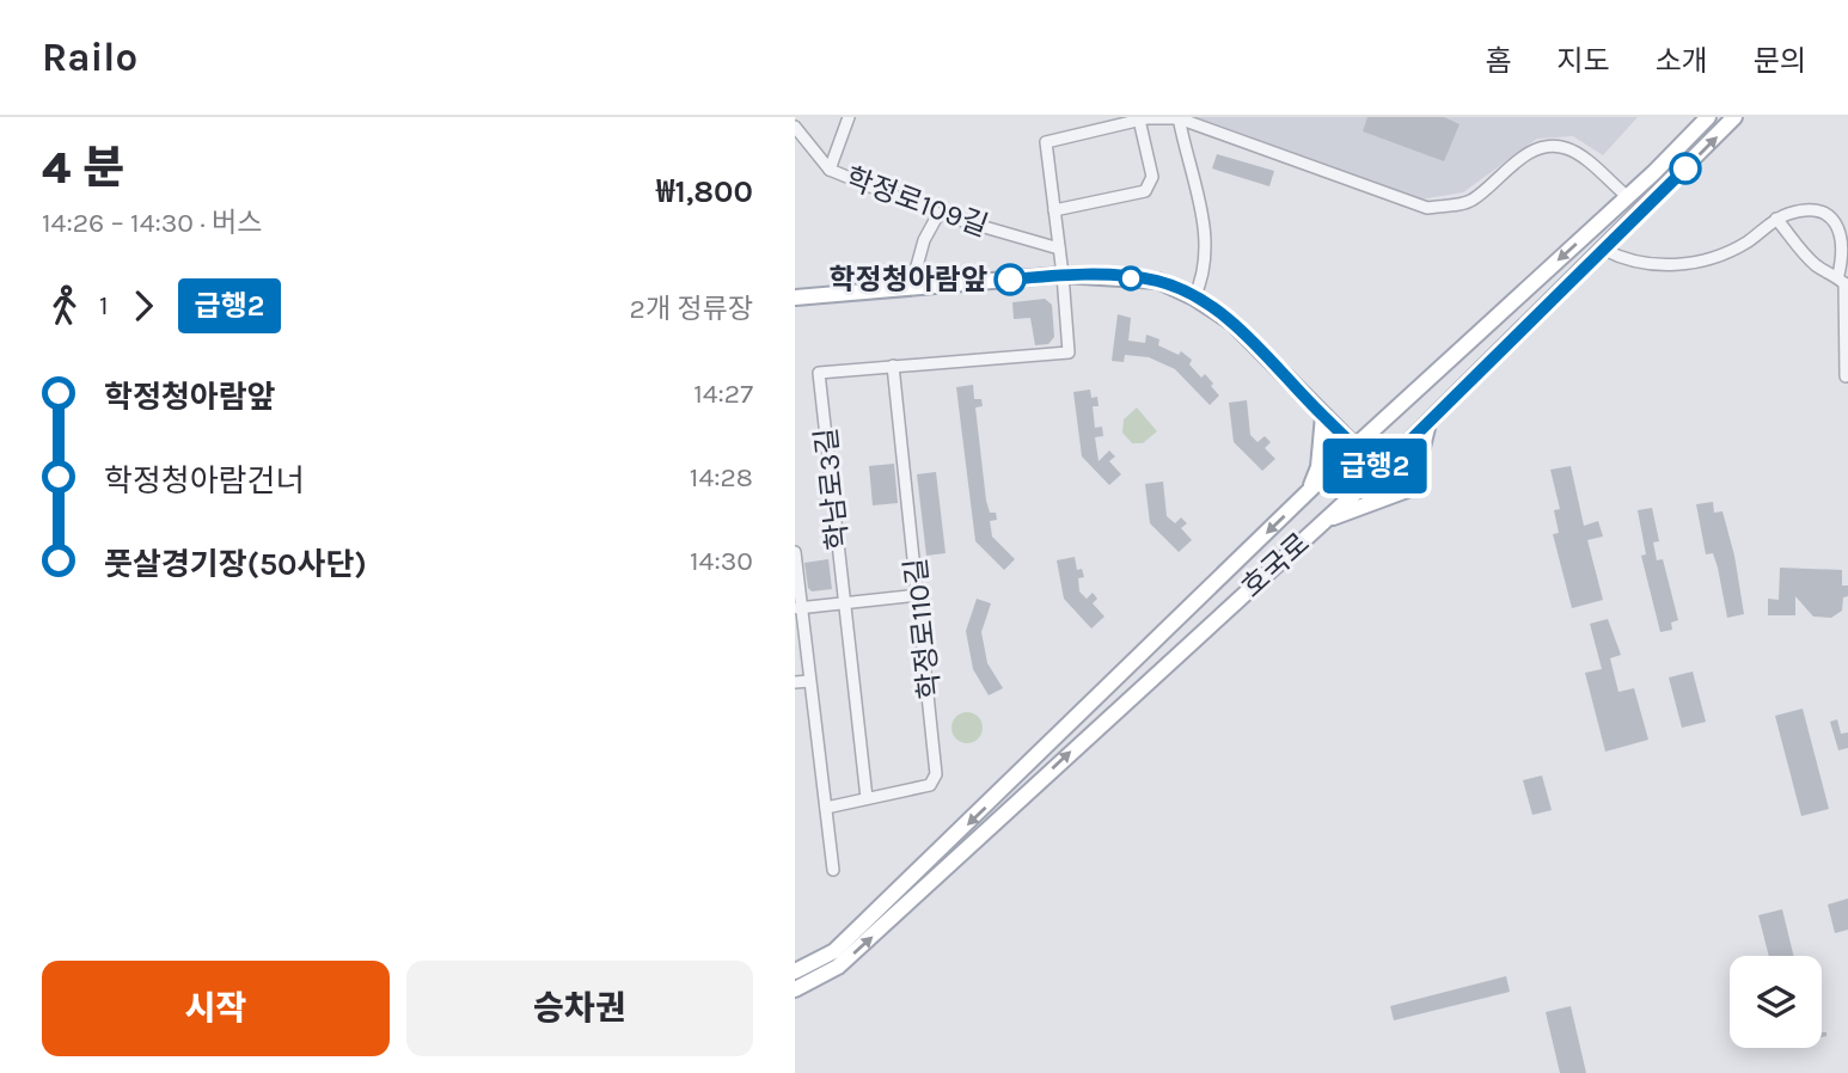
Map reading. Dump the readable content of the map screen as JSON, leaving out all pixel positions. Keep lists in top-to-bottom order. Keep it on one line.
{"streets":{"main road":["호국로"],"street":["학정로109길","학남로3길","학정로110길"]},"crossings":[["학남로3길","학정로110길"]],"places":["학정청아람앞"],"lines":["bus line 급행2"],"page":{"header":"Railo","nav":["홈","지도","소개","문의"],"heading":["4 분","14:26 – 14:30 · 버스","₩1,800"],"on_map":"급행2","legs":["1","급행2","2개 정류장"],"list":[{"name":"학정청아람앞","value":"14:27"},{"name":"학정청아람건너","value":"14:28"},{"name":"풋살경기장(50사단)","value":"14:30"}],"buttons":["시작","승차권"]}}
